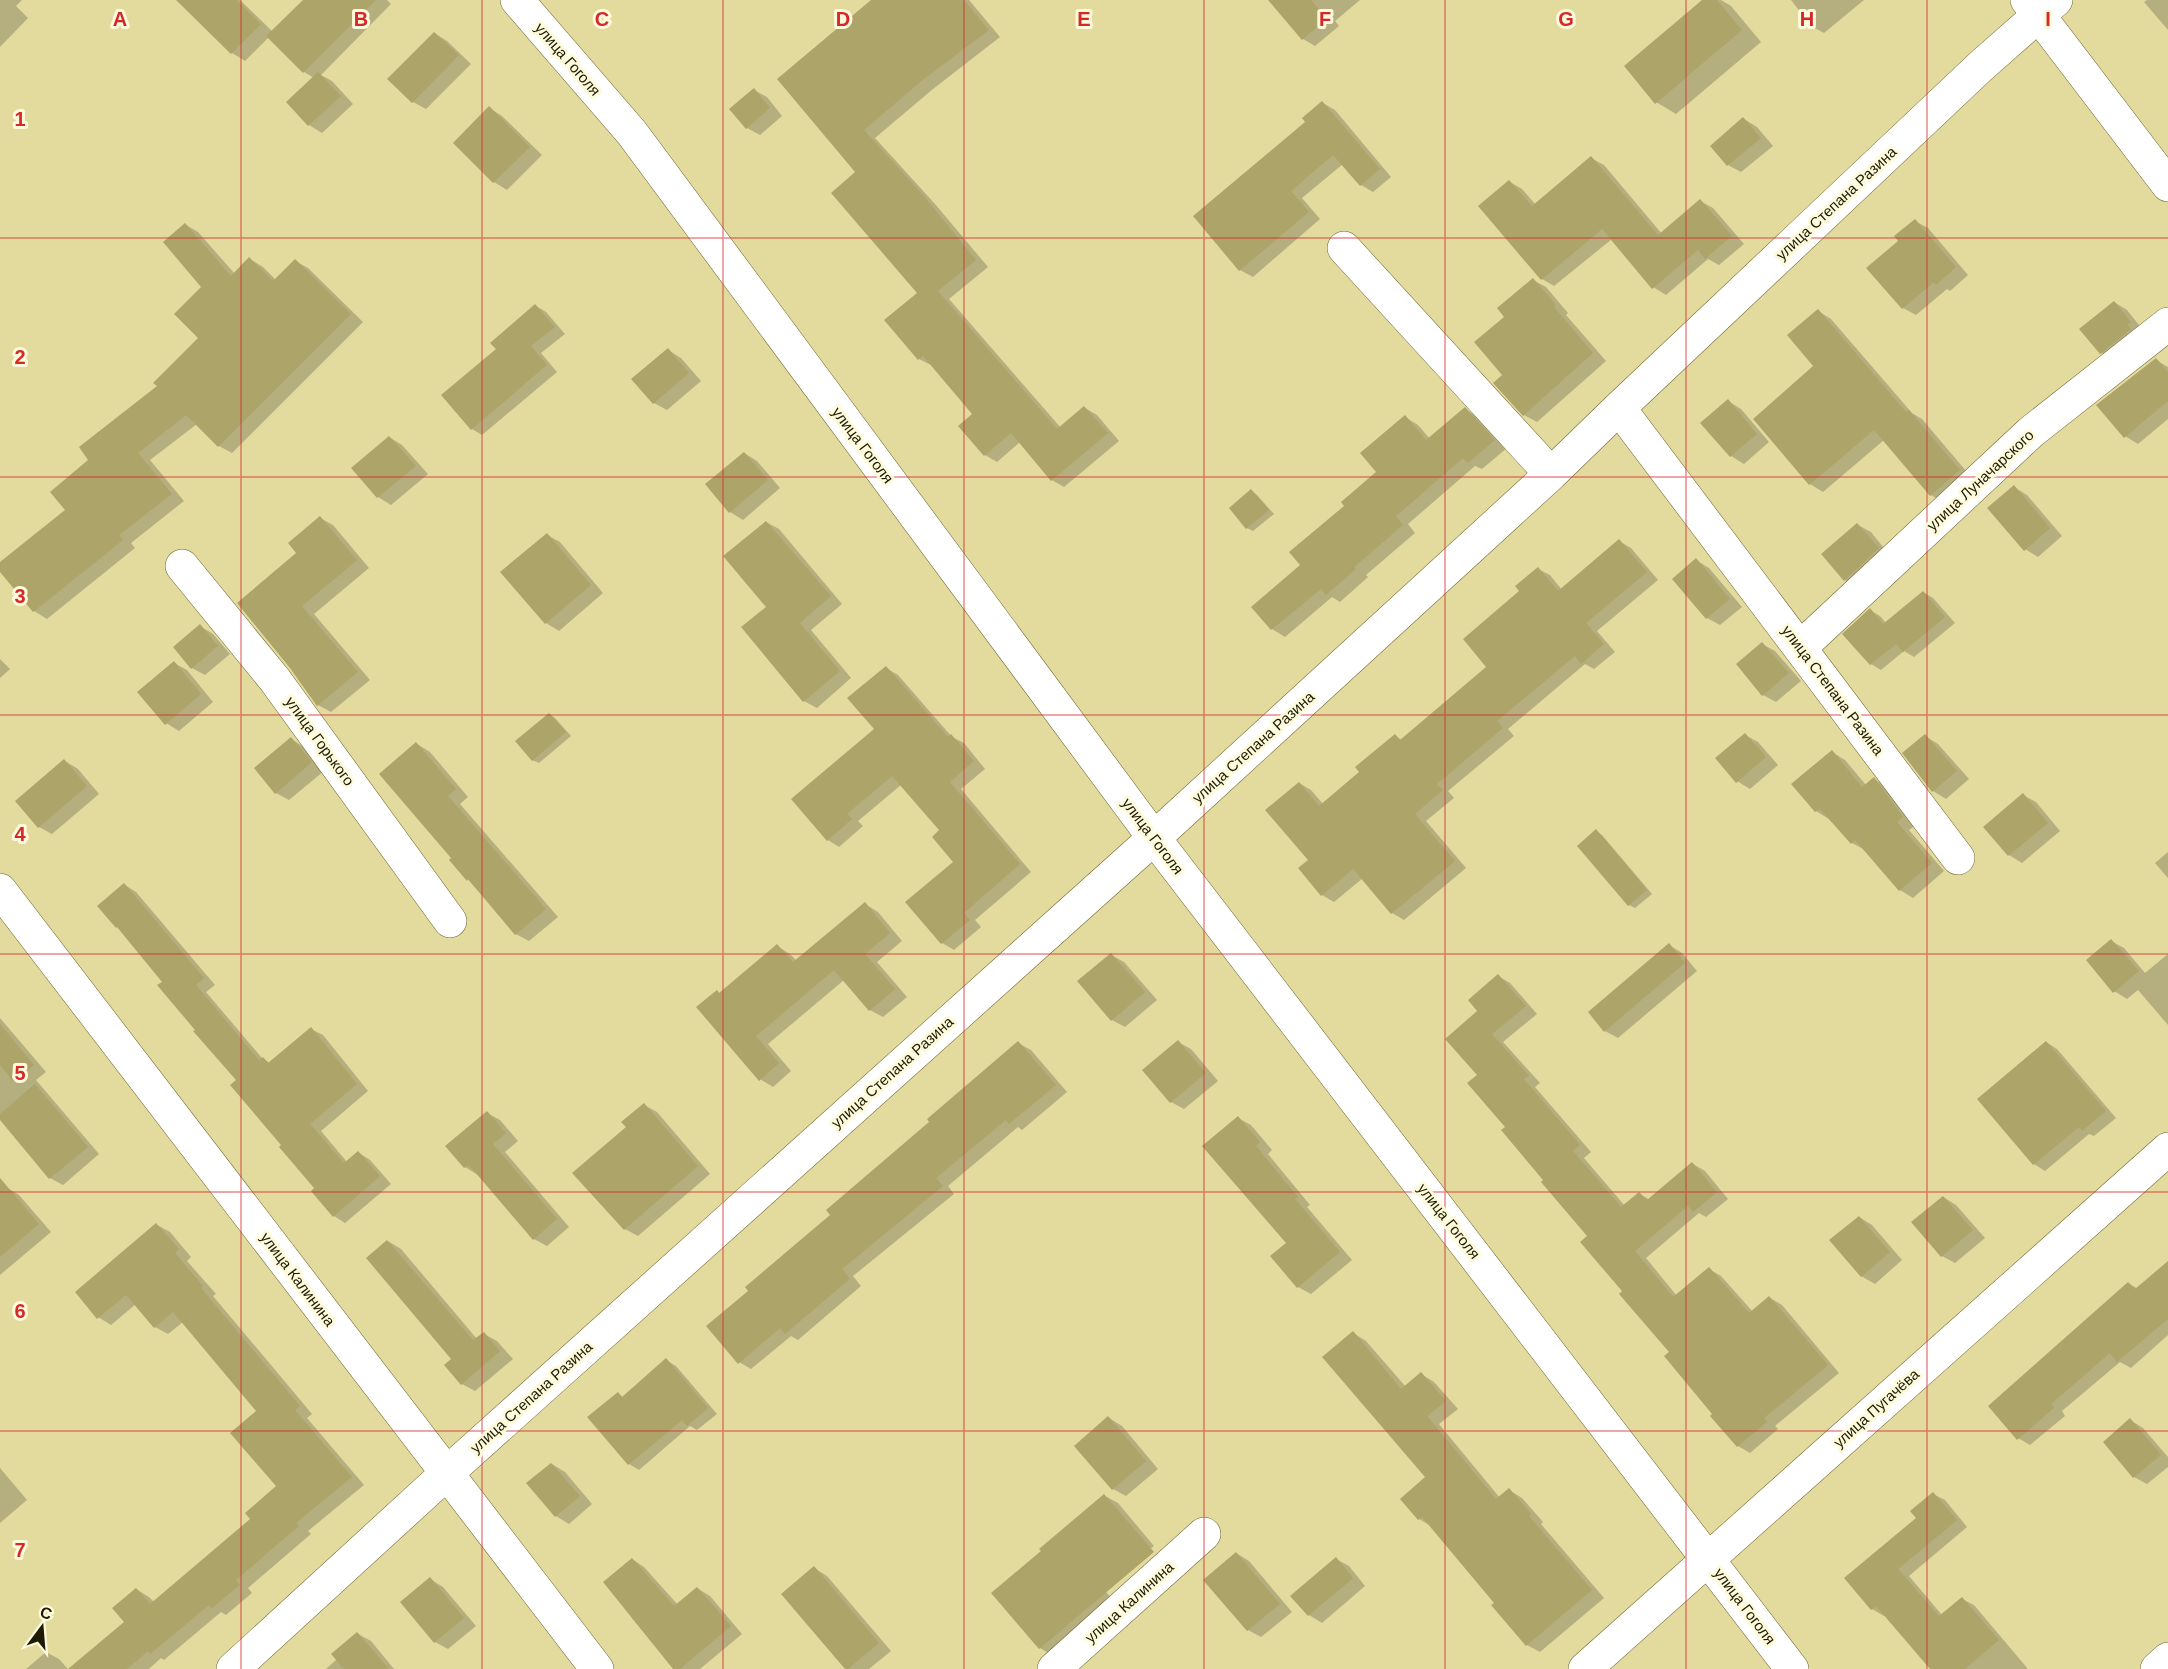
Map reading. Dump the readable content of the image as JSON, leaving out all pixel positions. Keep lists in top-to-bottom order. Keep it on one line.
{"streets":{"street":["улица Гоголя","улица Степана Разина","улица Луначарского","улица Горького","улица Калинина","улица Пугачёва"]},"crossings":[["улица Гоголя","улица Степана Разина"],["улица Гоголя","улица Пугачёва"],["улица Степана Разина","улица Луначарского"],["улица Степана Разина","улица Калинина"]],"north":"top","grid":{"columns":["A","B","C","D","E","F","G","H","I"],"rows":["1","2","3","4","5","6","7"]}}
